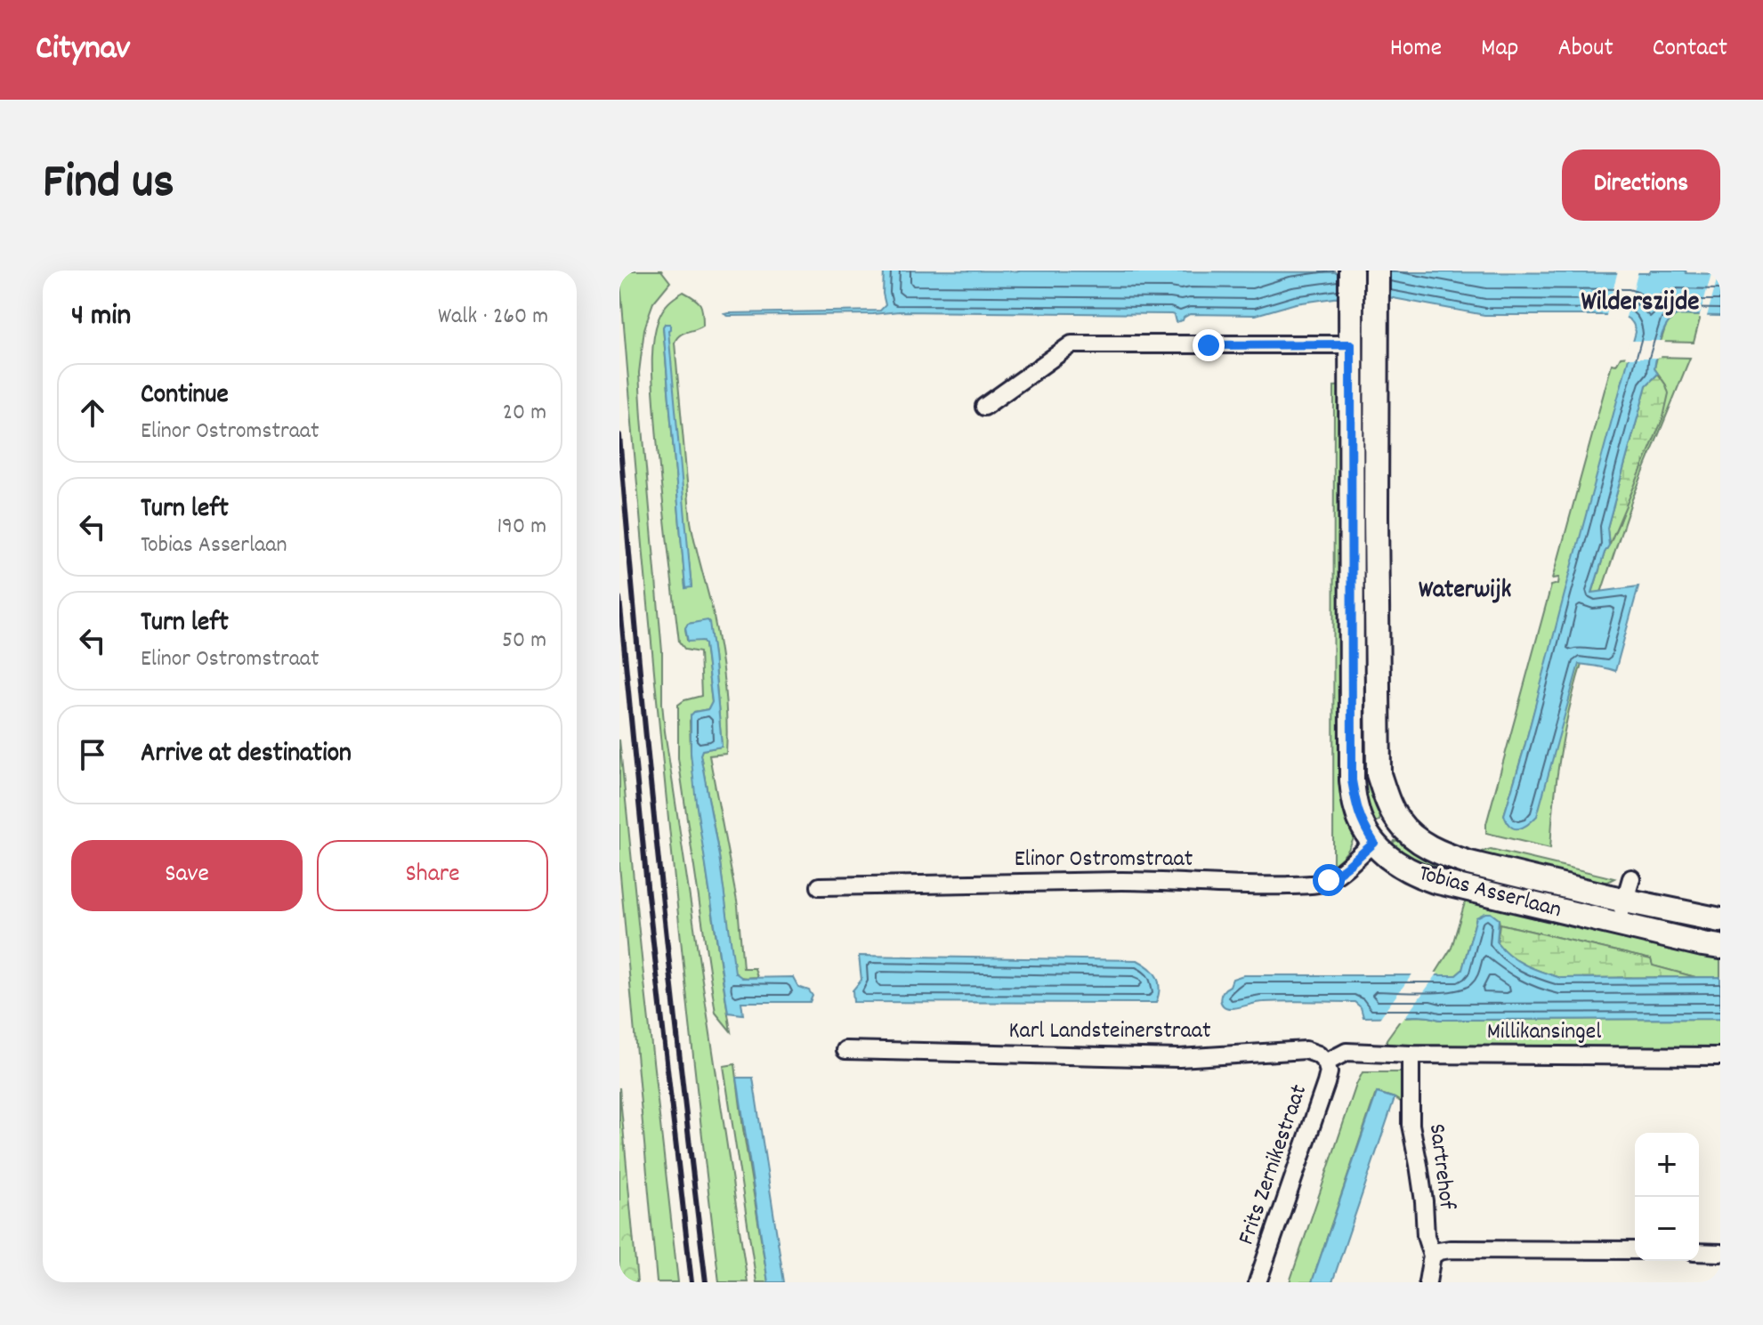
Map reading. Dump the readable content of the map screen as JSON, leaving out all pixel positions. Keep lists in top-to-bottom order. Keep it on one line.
{"streets":{"street":["Elinor Ostromstraat","Tobias Asserlaan","Karl Landsteinerstraat","Millikansingel","Frits Zernikestraat","Sartrehof"]},"crossings":[["Elinor Ostromstraat","Tobias Asserlaan"],["Karl Landsteinerstraat","Millikansingel"],["Karl Landsteinerstraat","Frits Zernikestraat"],["Millikansingel","Frits Zernikestraat"],["Millikansingel","Sartrehof"]],"districts":["Wilderszijde","Waterwijk"],"page":{"header":"Citynav","nav":["Home","Map","About","Contact"],"title":"Find us","buttons":["Directions",["Save","Share"]],"heading":["4 min","Walk · 260 m"],"list":[["Continue","Elinor Ostromstraat","20 m"],["Turn left","Tobias Asserlaan","190 m"],["Turn left","Elinor Ostromstraat","50 m"],"Arrive at destination"],"map_buttons":["+","−"]}}
